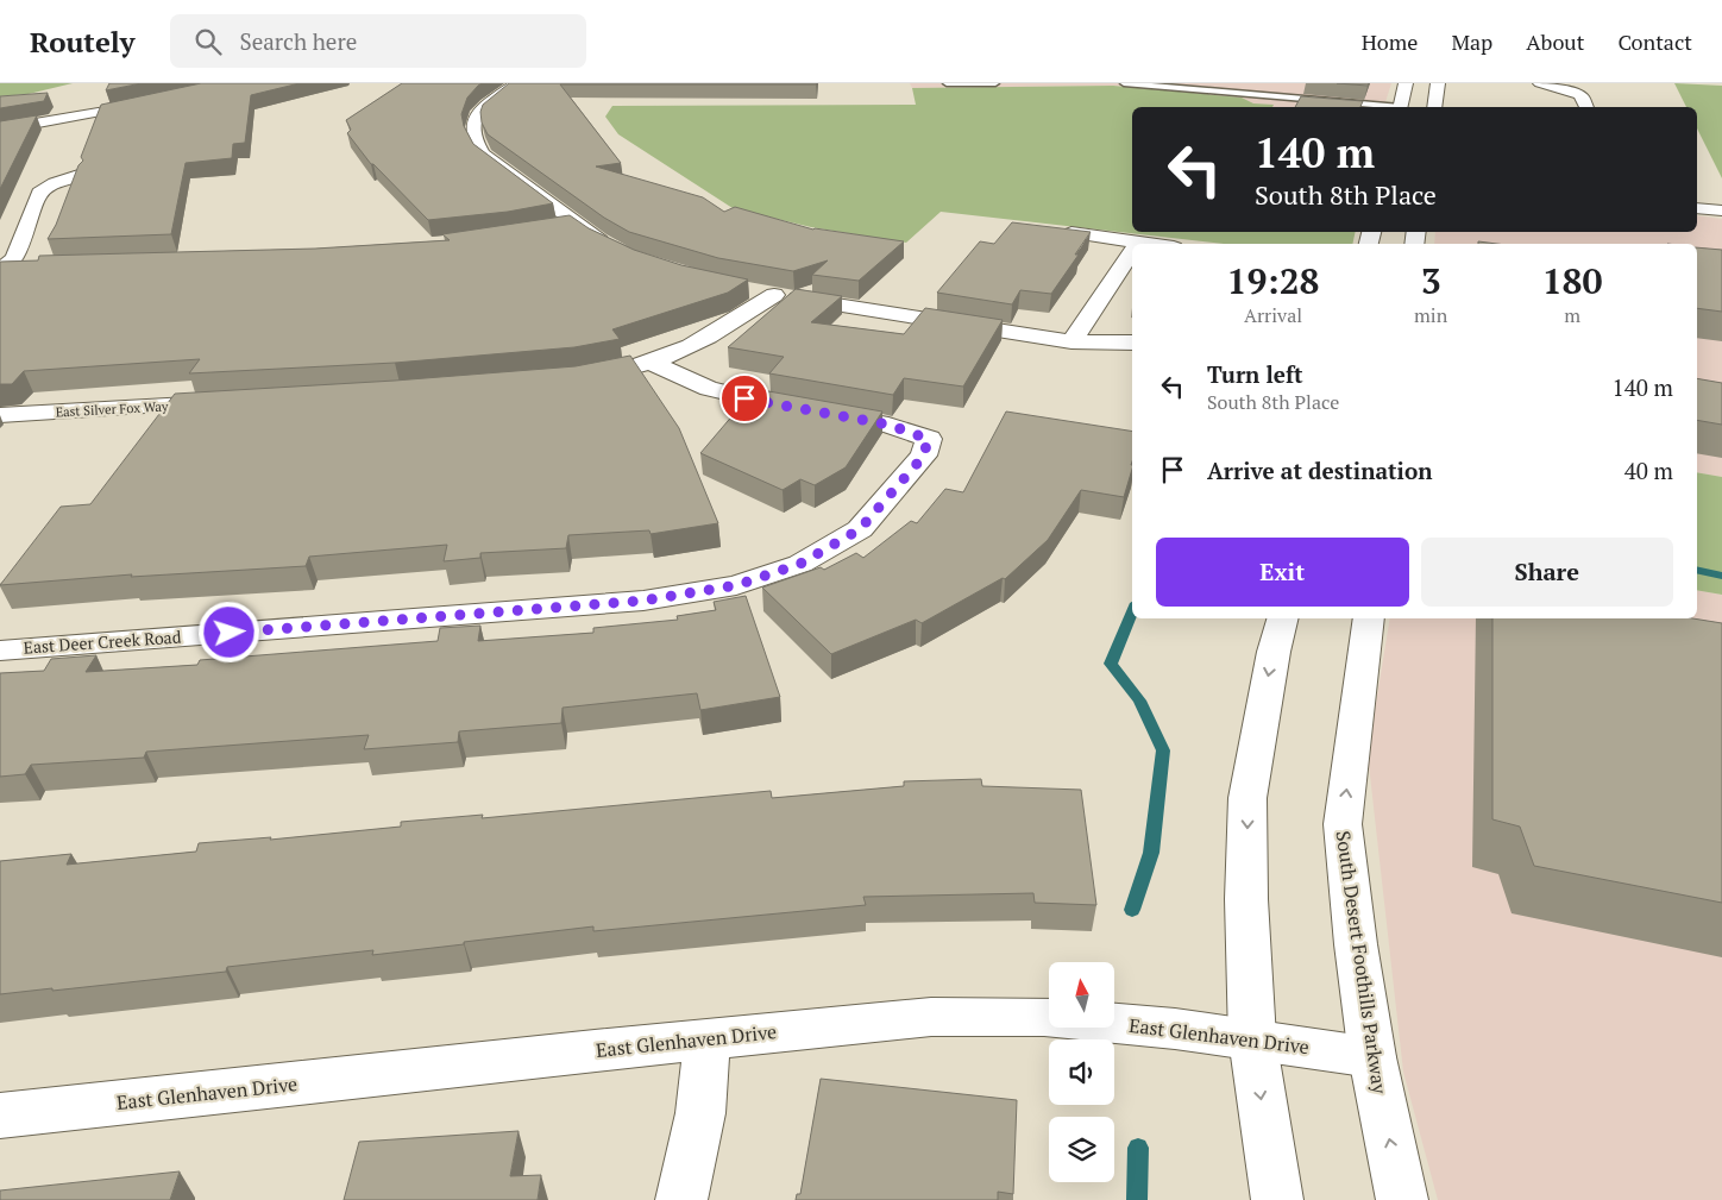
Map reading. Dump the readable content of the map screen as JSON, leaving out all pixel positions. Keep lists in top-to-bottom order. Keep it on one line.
{"streets":{"street":["East Silver Fox Way","East Deer Creek Road","South Desert Foothills Parkway","East Glenhaven Drive"]},"crossings":[["South Desert Foothills Parkway","East Glenhaven Drive"]],"north":"top","page":{"header":"Routely","search":"Search here","nav":["Home","Map","About","Contact"],"turn":["140 m","South 8th Place"],"eta":["19:28","Arrival","3","min","180","m"],"list":[{"name":"Turn left","note":"South 8th Place","value":"140 m"},{"name":"Arrive at destination","value":"40 m"}],"buttons":["Exit","Share"]}}
